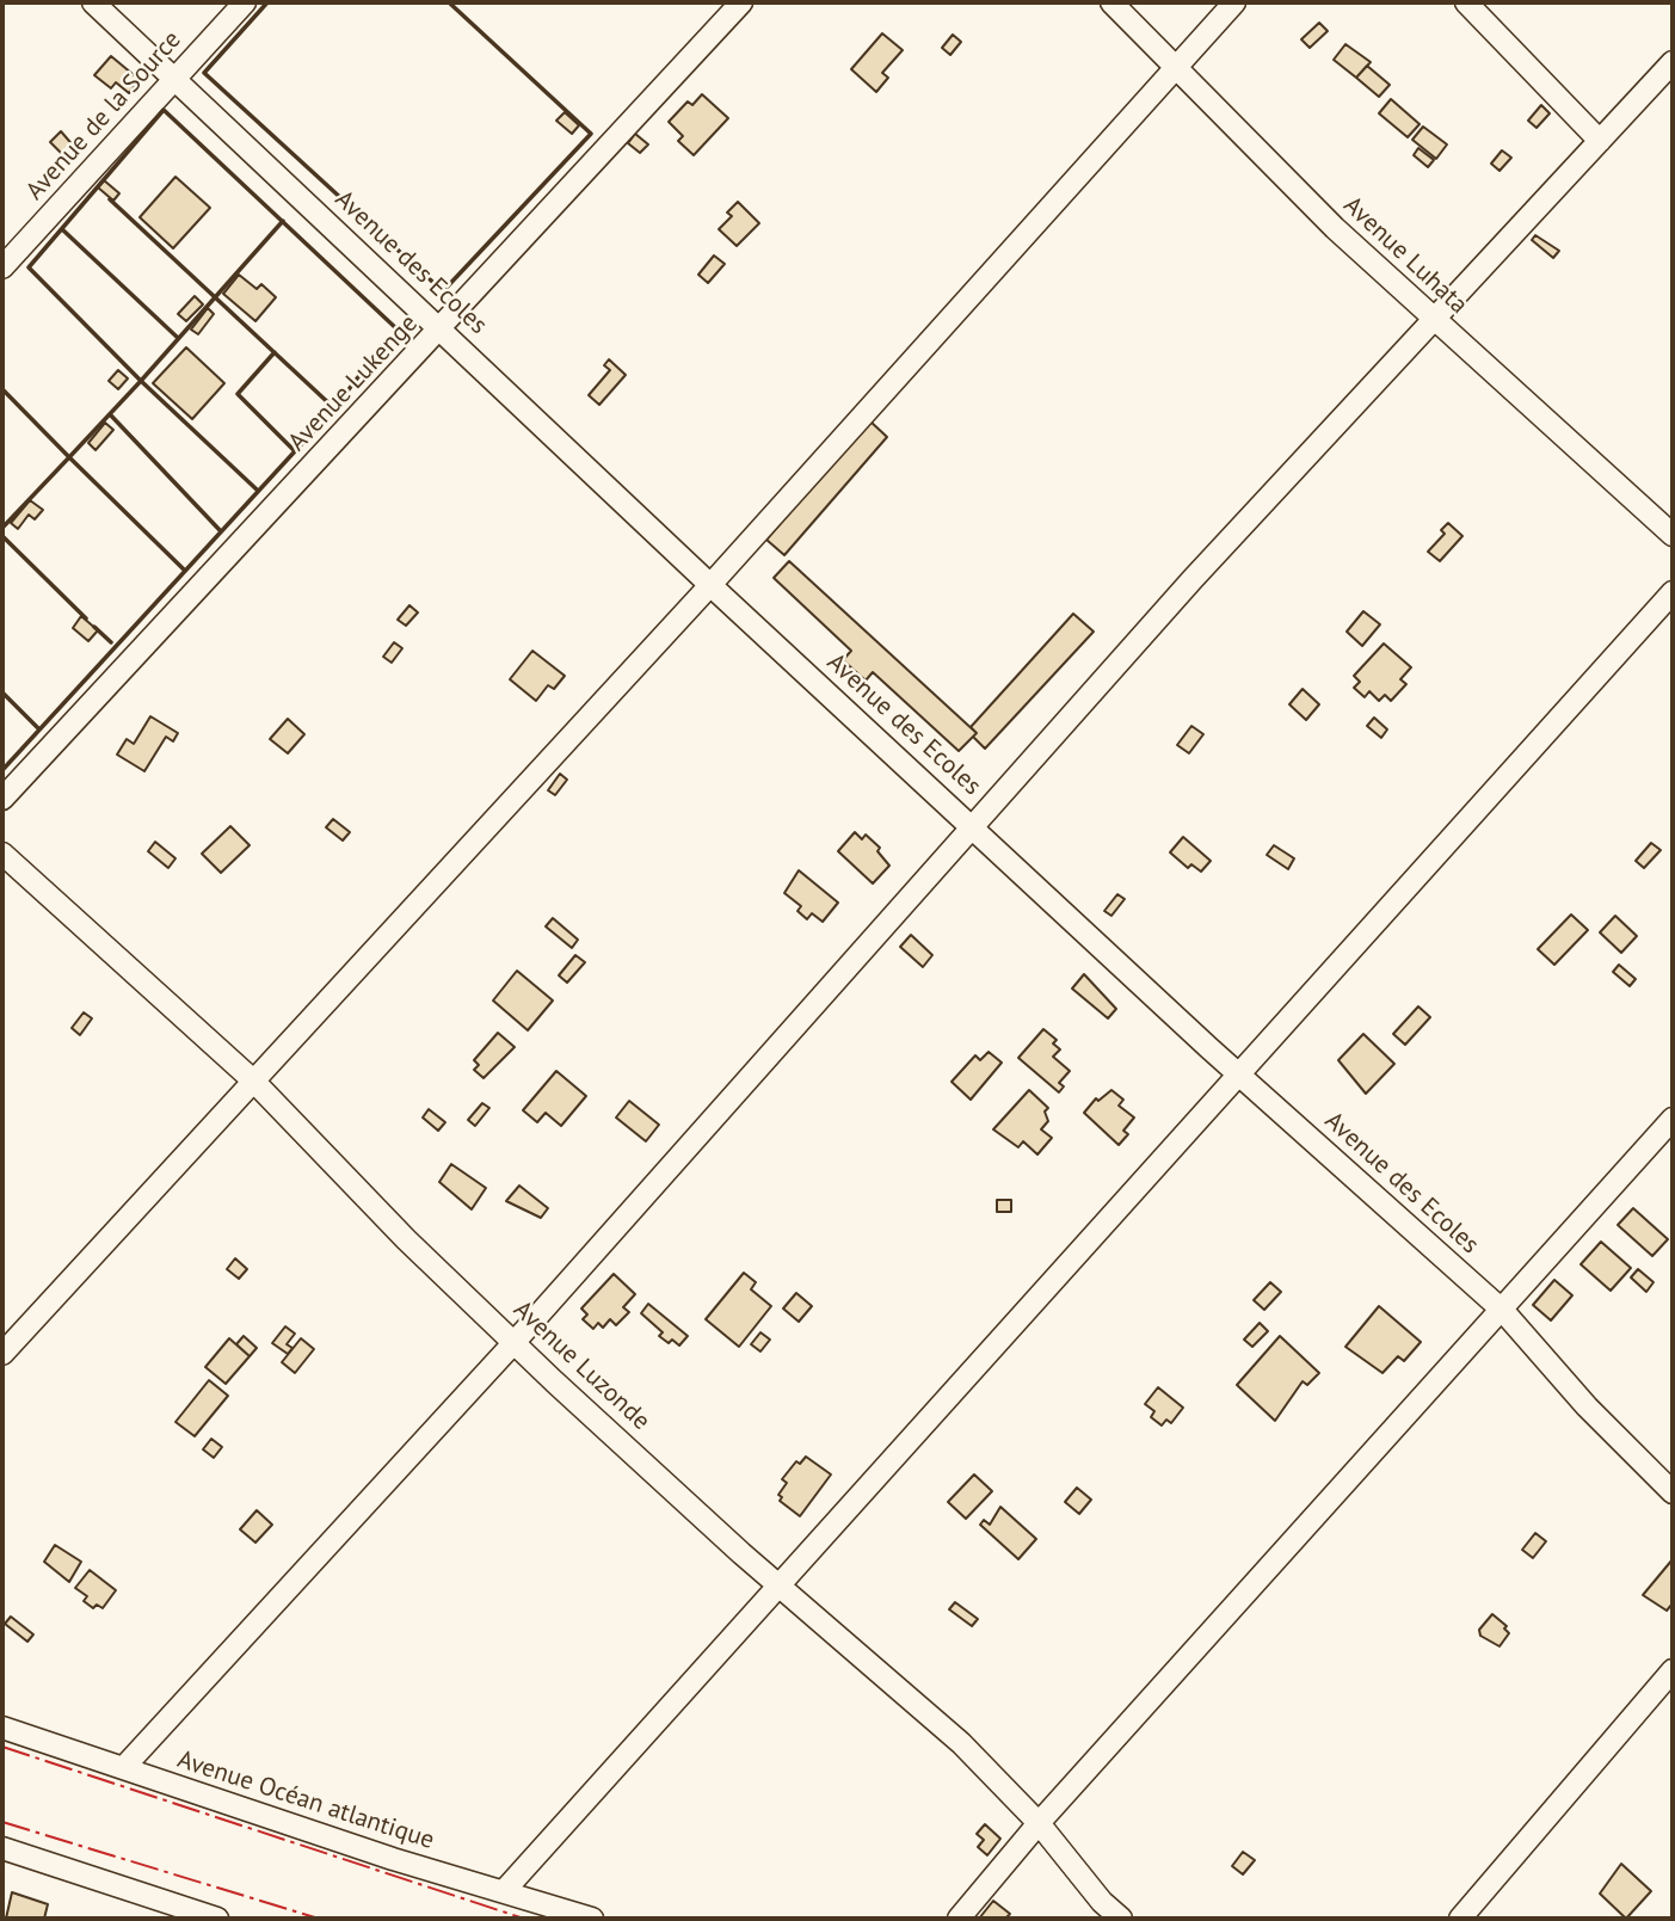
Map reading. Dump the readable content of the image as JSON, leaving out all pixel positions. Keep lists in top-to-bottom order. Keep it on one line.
{"streets":{"street":["Avenue de la Source","Avenue Luhata","Avenue des Ecoles","Avenue Lukenge","Avenue Luzonde","Avenue Océan atlantique"]},"crossings":[["Avenue de la Source","Avenue des Ecoles"],["Avenue des Ecoles","Avenue Lukenge"]]}
